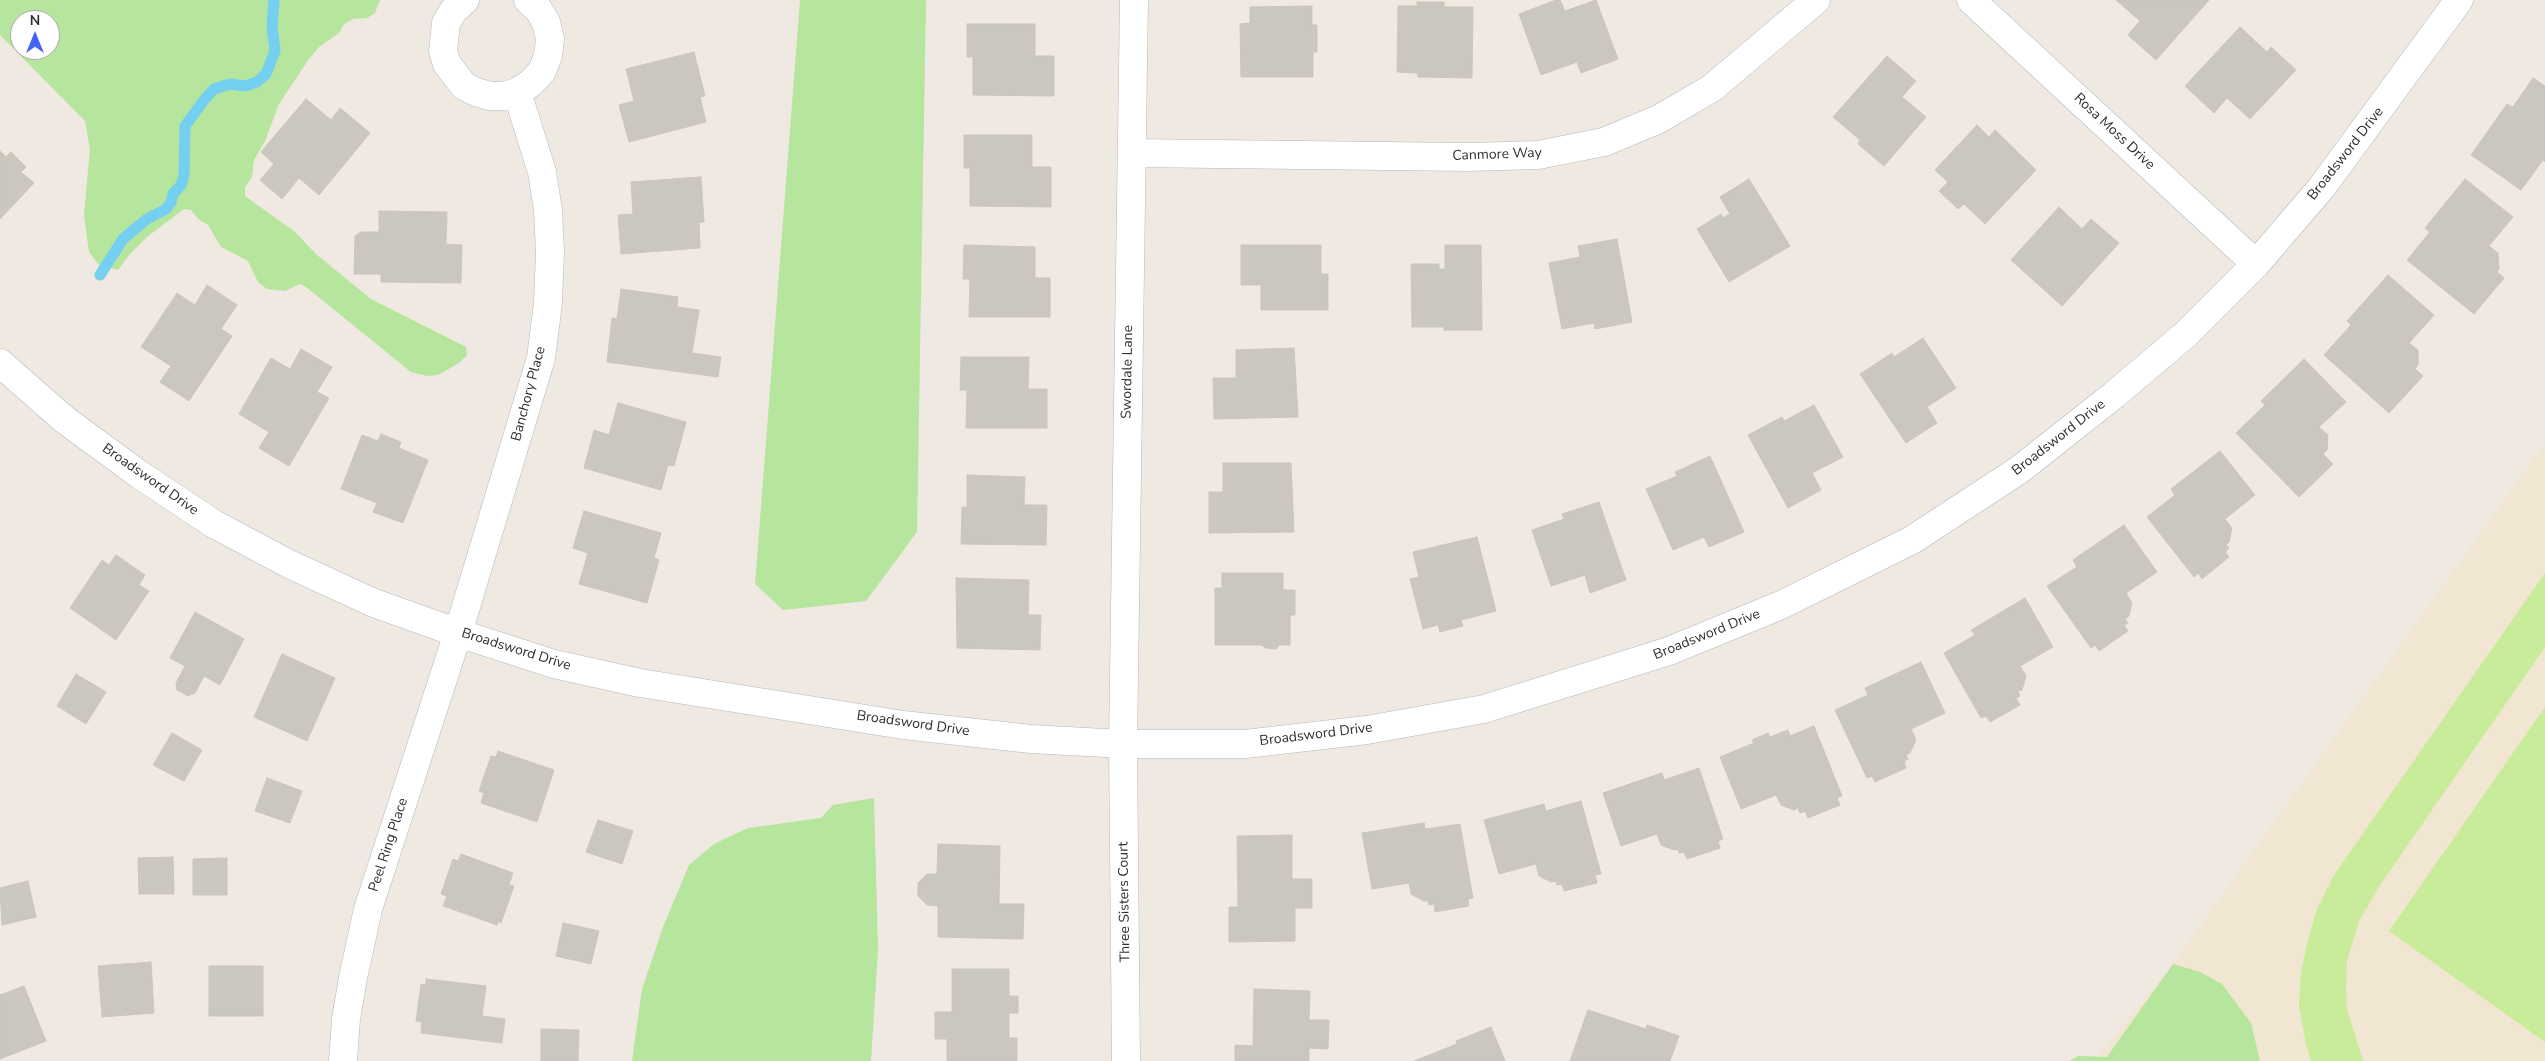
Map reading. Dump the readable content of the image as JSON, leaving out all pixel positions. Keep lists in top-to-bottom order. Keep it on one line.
{"streets":{"street":["Rosa Moss Drive","Broadsword Drive","Canmore Way","Swordale Lane","Banchory Place","Peel Ring Place","Three Sisters Court"]},"crossings":[["Rosa Moss Drive","Broadsword Drive"],["Broadsword Drive","Swordale Lane"],["Broadsword Drive","Banchory Place"],["Broadsword Drive","Peel Ring Place"],["Broadsword Drive","Three Sisters Court"],["Canmore Way","Swordale Lane"],["Swordale Lane","Three Sisters Court"],["Banchory Place","Peel Ring Place"]],"north":"top"}
